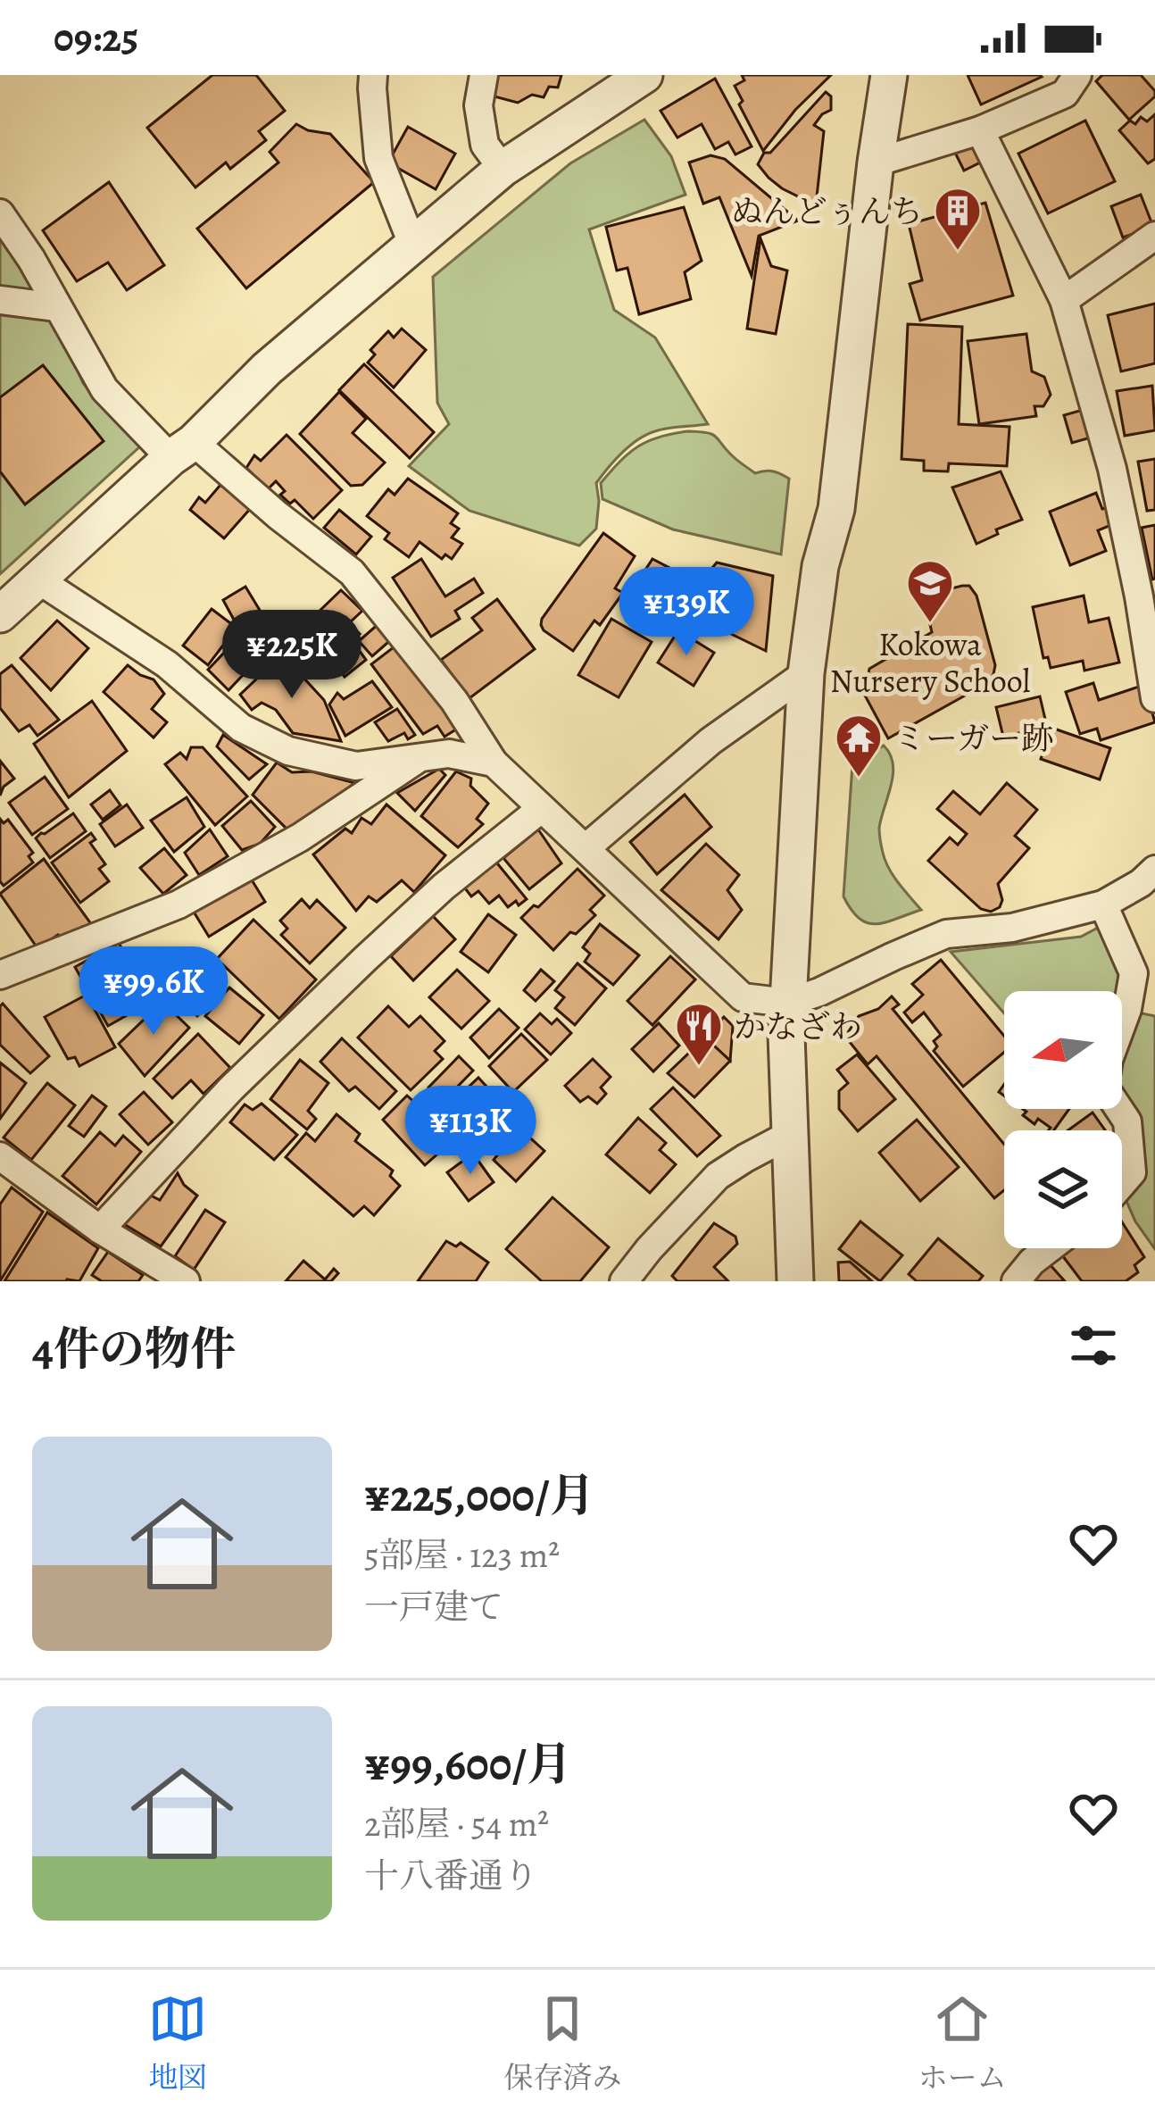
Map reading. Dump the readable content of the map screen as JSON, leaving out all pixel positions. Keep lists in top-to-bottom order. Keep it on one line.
{"places":{"building":["ぬんどぅんち"],"school or university":["Kokowa Nursery School"],"temple":["ミーガー跡"],"restaurant":["かなざわ"]},"north":"left","page":{"status":"09:25","price":["¥139K","¥225K","¥99.6K","¥113K"],"heading":"4件の物件","list":[{"name":"¥225,000/月","note":"5部屋 · 123 m² · 一戸建て"},{"name":"¥99,600/月","note":"2部屋 · 54 m² · 十八番通り"}],"tabs":["地図","保存済み","ホーム"]}}
